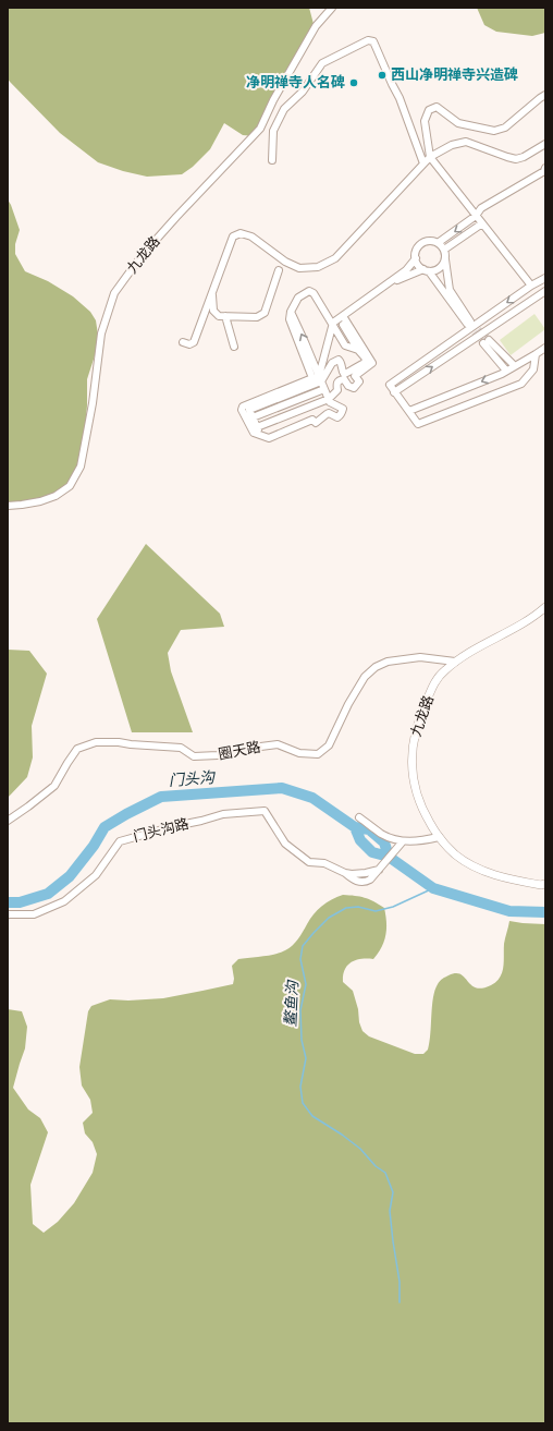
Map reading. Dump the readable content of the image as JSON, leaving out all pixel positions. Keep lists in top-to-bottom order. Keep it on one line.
{"streets":{"main road":["九龙路"],"street":["圈天路","门头沟路"]},"crossings":[["九龙路","圈天路"]],"water":["门头沟","鳌鱼沟"],"places":["西山净明禅寺兴造碑","净明禅寺人名碑"]}
